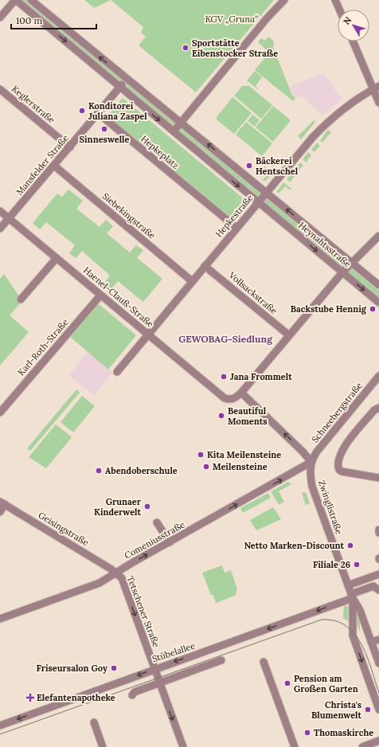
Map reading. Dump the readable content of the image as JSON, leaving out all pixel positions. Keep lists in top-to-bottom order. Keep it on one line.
{"streets":{"street":["Keglerstraße","Hepkeplatz","Mansfelder Straße","Siebekingstraße","Hepkestraße","Heynahtsstraße","Vollsackstraße","Haenel-Clauß-Straße","Karl-Roth-Straße","Schneebergstraße","Zwinglistraße","Geisingstraße","Comeniusstraße","Tetschener Straße","Stübelallee"]},"crossings":[["Keglerstraße","Mansfelder Straße"],["Hepkeplatz","Mansfelder Straße"],["Hepkeplatz","Hepkestraße"],["Mansfelder Straße","Siebekingstraße"],["Mansfelder Straße","Haenel-Clauß-Straße"],["Siebekingstraße","Hepkestraße"],["Hepkestraße","Heynahtsstraße"],["Hepkestraße","Vollsackstraße"],["Hepkestraße","Haenel-Clauß-Straße"],["Haenel-Clauß-Straße","Karl-Roth-Straße"],["Schneebergstraße","Zwinglistraße"],["Schneebergstraße","Comeniusstraße"],["Zwinglistraße","Comeniusstraße"],["Zwinglistraße","Stübelallee"],["Geisingstraße","Comeniusstraße"],["Geisingstraße","Tetschener Straße"],["Comeniusstraße","Tetschener Straße"],["Tetschener Straße","Stübelallee"]],"one_way":["Comeniusstraße","Tetschener Straße","Stübelallee"],"districts":["GEWOBAG-Siedlung"],"parks":["KGV „Gruna“"],"places":{"other":["Sportstätte Eibenstocker Straße","Konditorei Juliana Zaspel","Sinneswelle","Bäckerei Hentschel","Backstube Hennig","Jana Frommelt","Beautiful Moments","Kita Meilensteine","Meilensteine","Abendoberschule","Grunaer Kinderwelt","Netto Marken-Discount","Filiale 26","Friseursalon Goy","Pension am Großen Garten","Christa's Blumenwelt","Thomaskirche"],"health":["Elefantenapotheke"]},"scale_bar":"100 m","north":"top left"}
